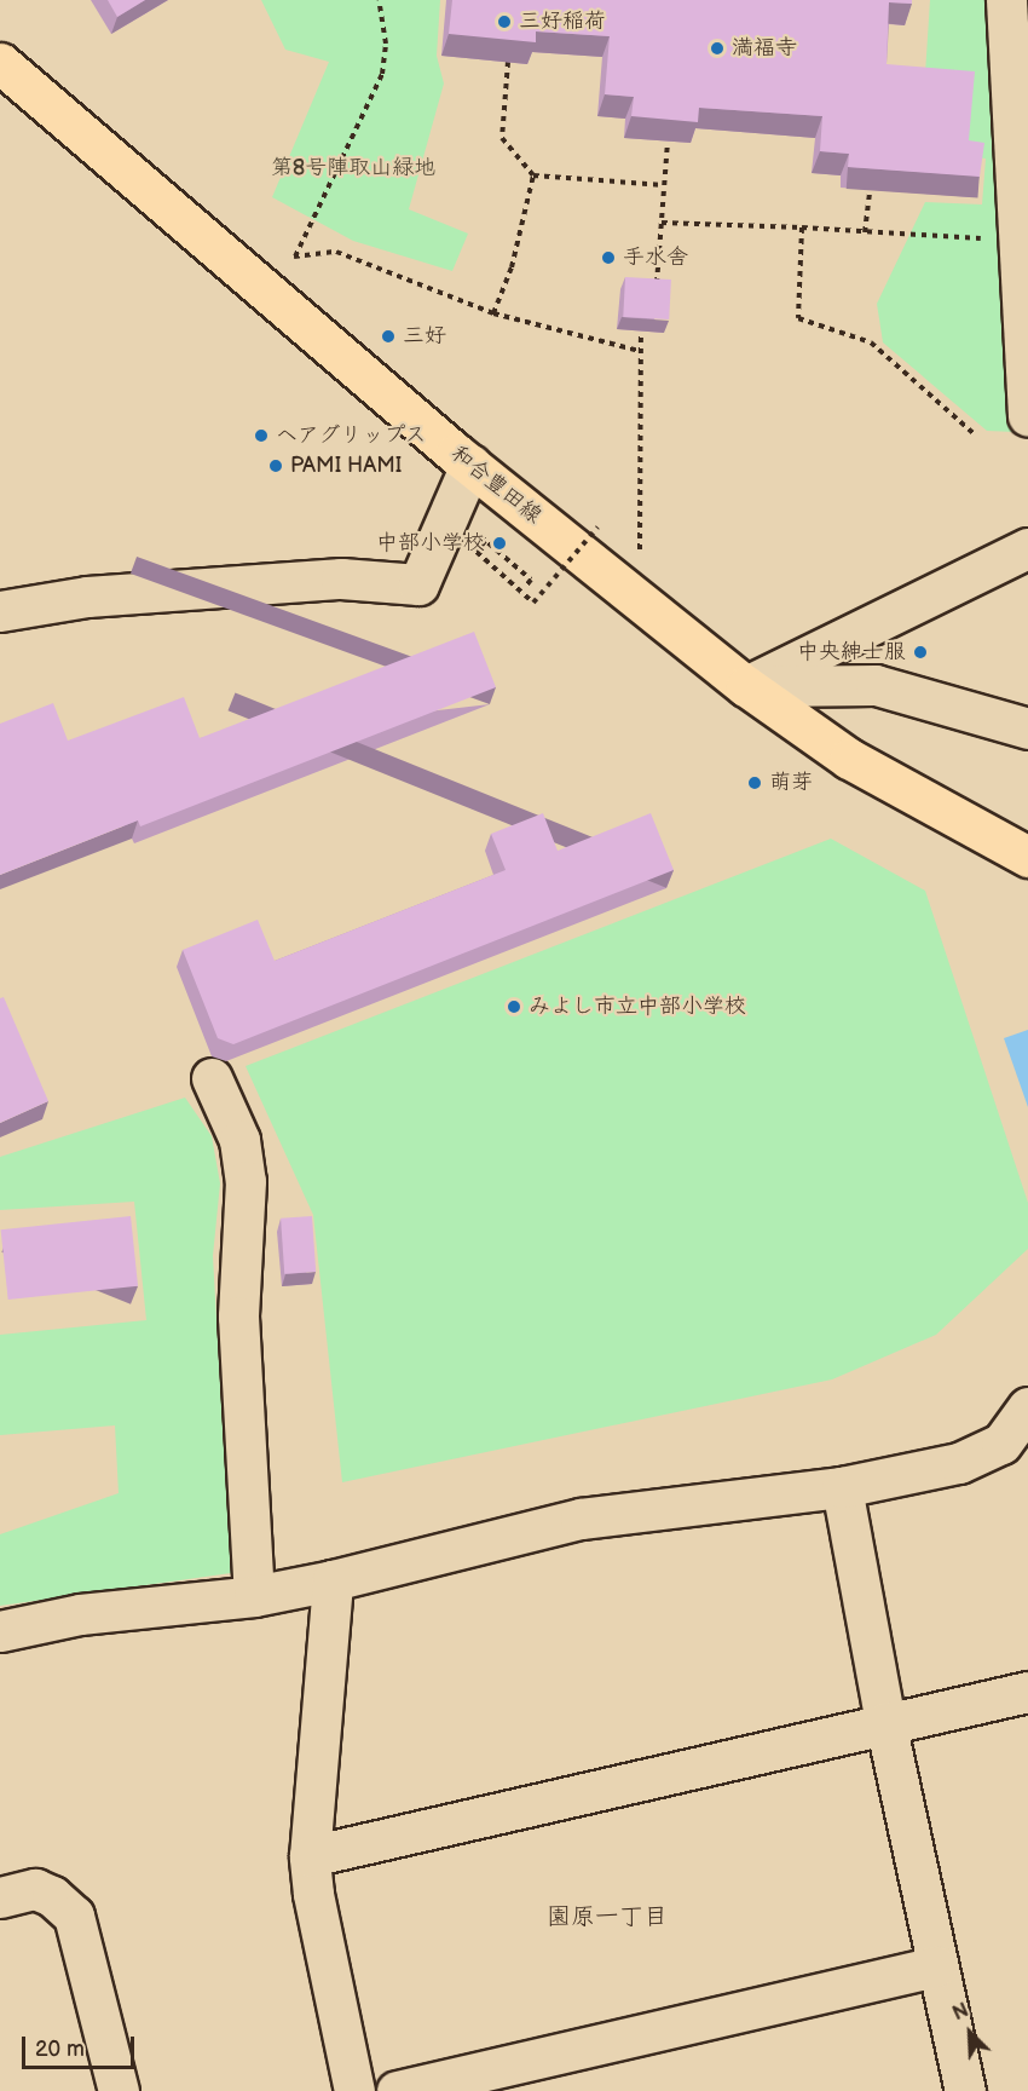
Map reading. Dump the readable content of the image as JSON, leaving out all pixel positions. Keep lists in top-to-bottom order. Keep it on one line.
{"streets":{"main road":["和合豊田線"]},"districts":["園原一丁目"],"parks":["第8号陣取山緑地"],"places":["三好稲荷","満福寺","手水舎","三好","ヘアグリップス","PAMI HAMI","中部小学校","中央紳士服","萌芽","みよし市立中部小学校"],"scale_bar":"20 m","north":"top left"}
